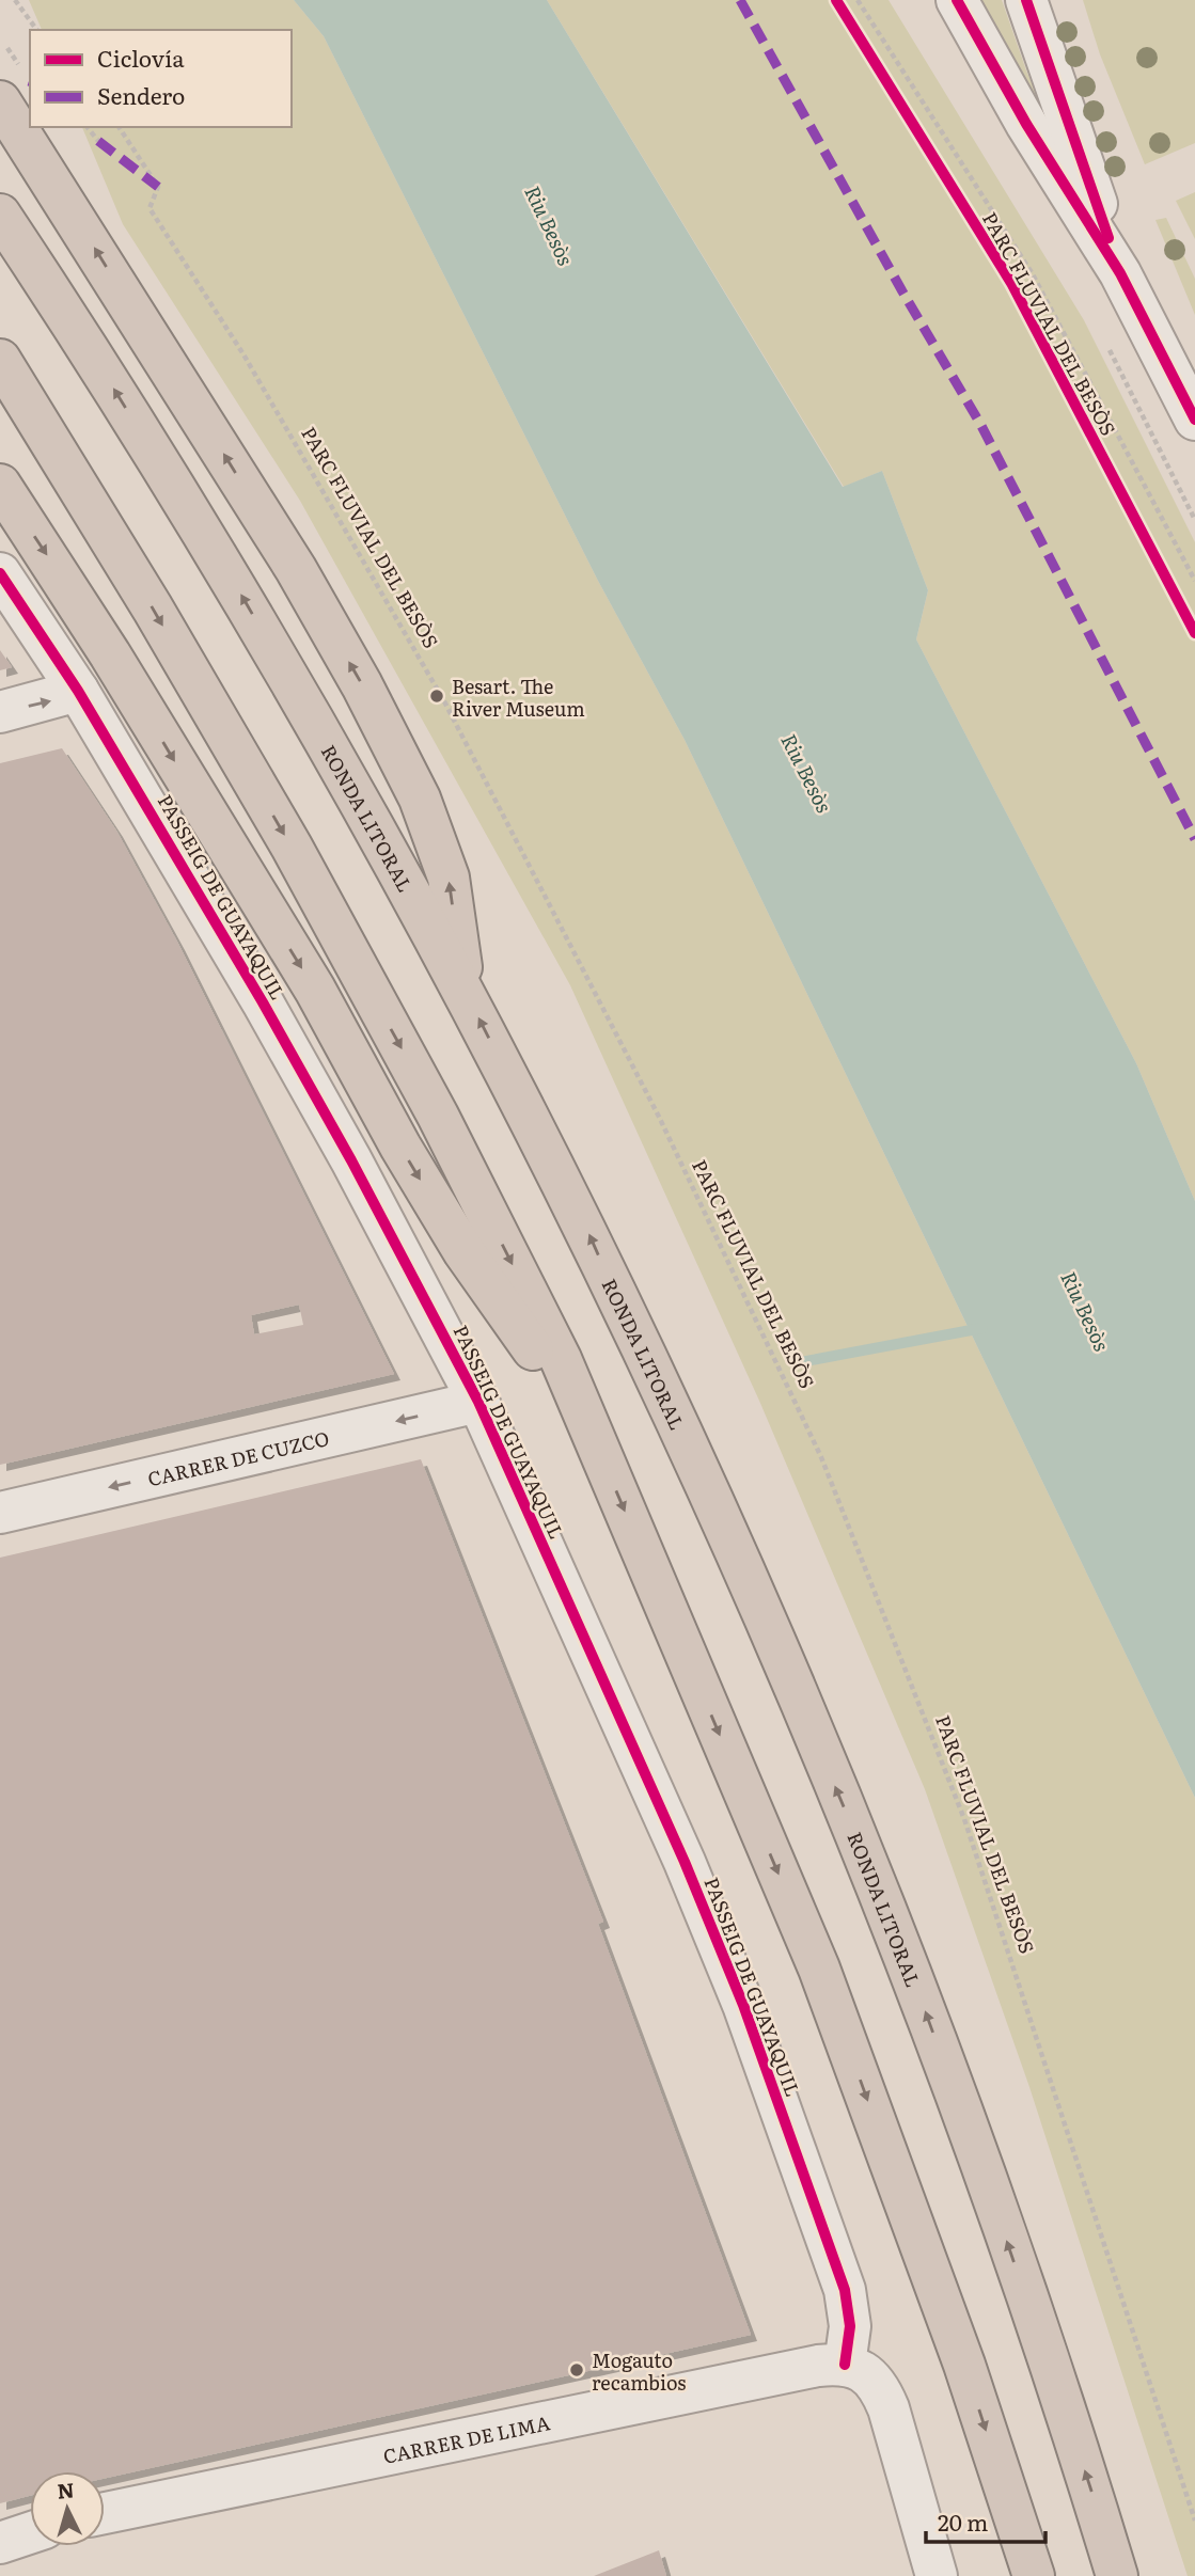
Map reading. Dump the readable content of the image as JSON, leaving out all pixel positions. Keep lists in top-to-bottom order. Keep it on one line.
{"streets":{"highway":["RONDA LITORAL"],"street":["PASSEIG DE GUAYAQUIL","CARRER DE CUZCO","CARRER DE LIMA"],"cycle path":["PARC FLUVIAL DEL BESÒS"]},"crossings":[["PASSEIG DE GUAYAQUIL","CARRER DE CUZCO"],["PASSEIG DE GUAYAQUIL","CARRER DE LIMA"]],"one_way":["CARRER DE CUZCO"],"water":["Riu Besòs"],"places":["Besart. The River Museum","Mogauto recambios"],"legend":["Ciclovía","Sendero"],"scale_bar":"20 m","north":"top"}
